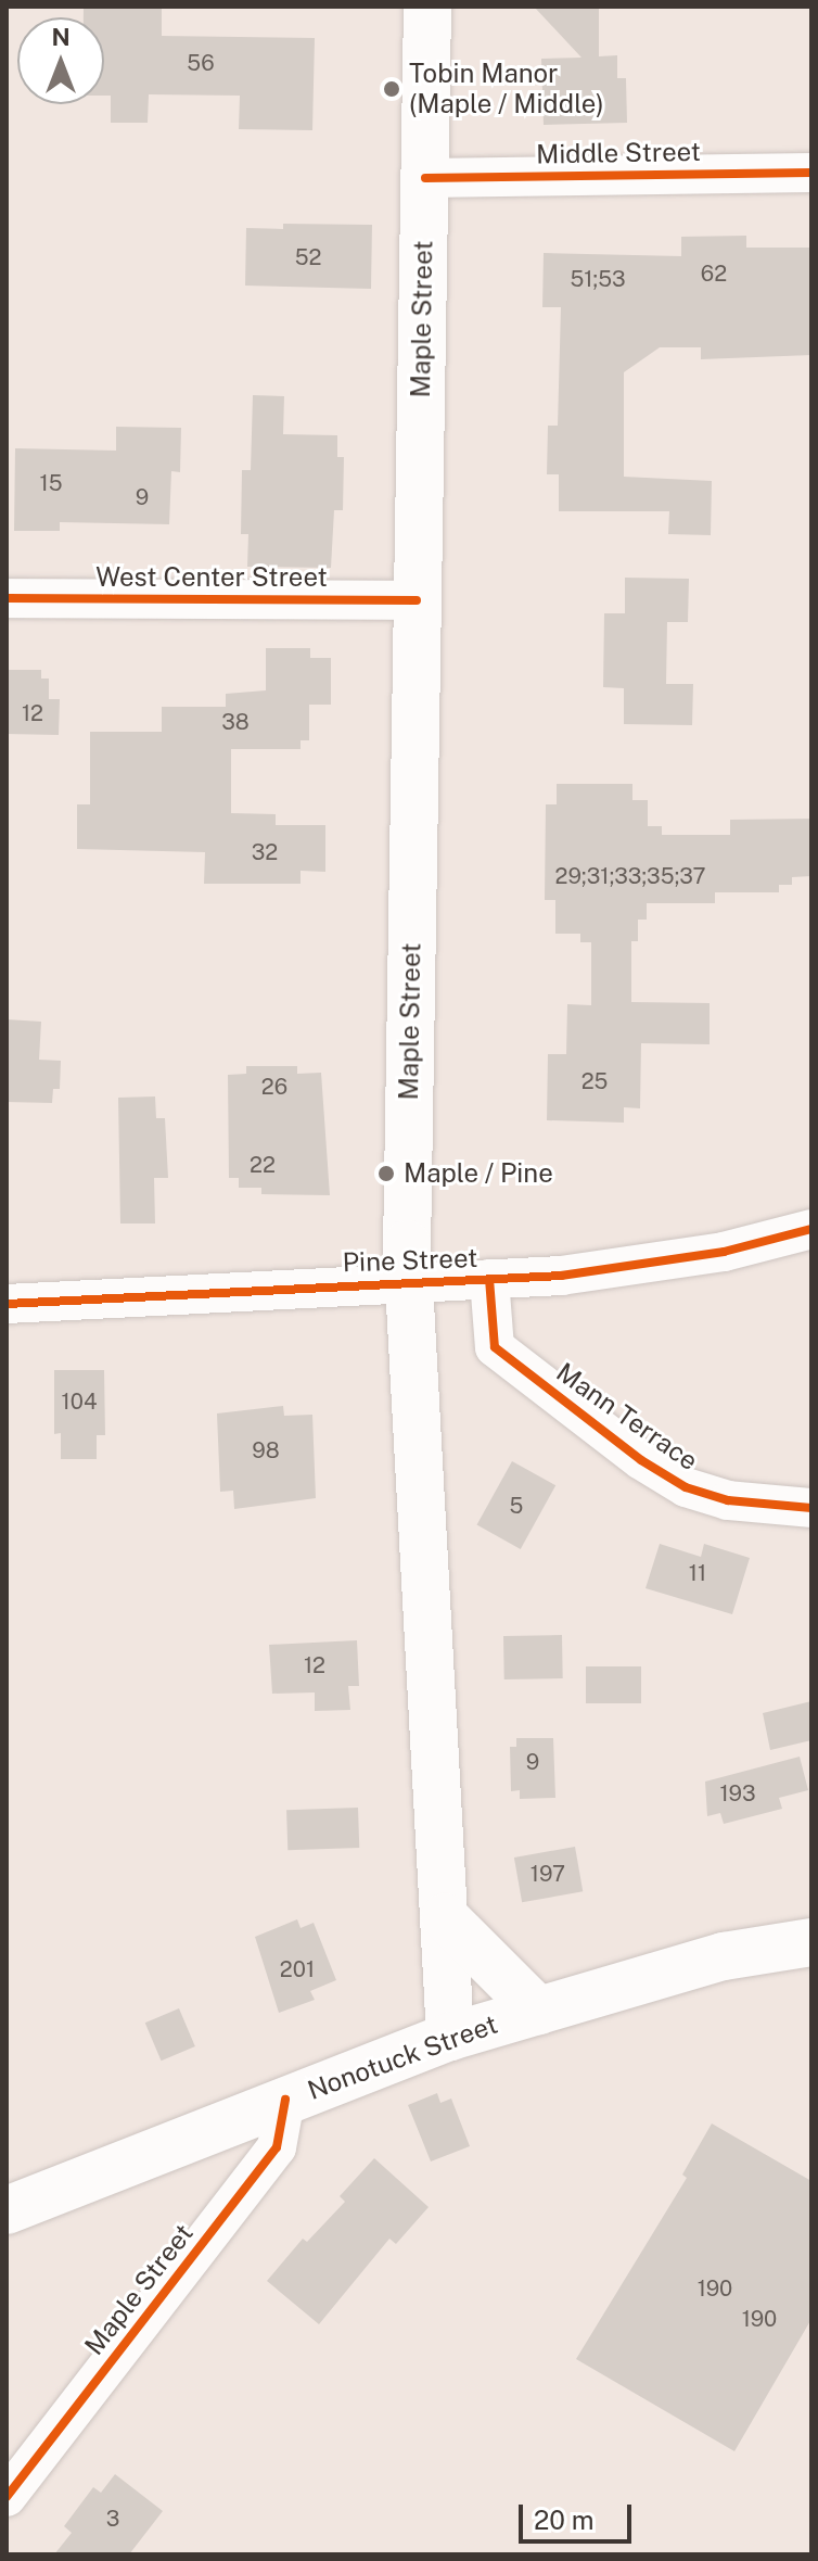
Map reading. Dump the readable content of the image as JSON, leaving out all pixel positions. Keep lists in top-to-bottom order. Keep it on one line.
{"streets":{"main road":["Maple Street","Nonotuck Street"],"street":["Middle Street","West Center Street","Pine Street","Mann Terrace"]},"crossings":[["Middle Street","Maple Street"],["Maple Street","West Center Street"],["Maple Street","Pine Street"],["Maple Street","Nonotuck Street"],["Pine Street","Mann Terrace"]],"places":["Tobin Manor (Maple / Middle)","Maple / Pine"],"house_numbers":["56","52","62","51;53","15","9","12","38","32","29;31;33;35;37","25","26","22","104","98","5","11","12","9","193","197","201","190","190","3"],"scale_bar":"20 m","north":"top"}
